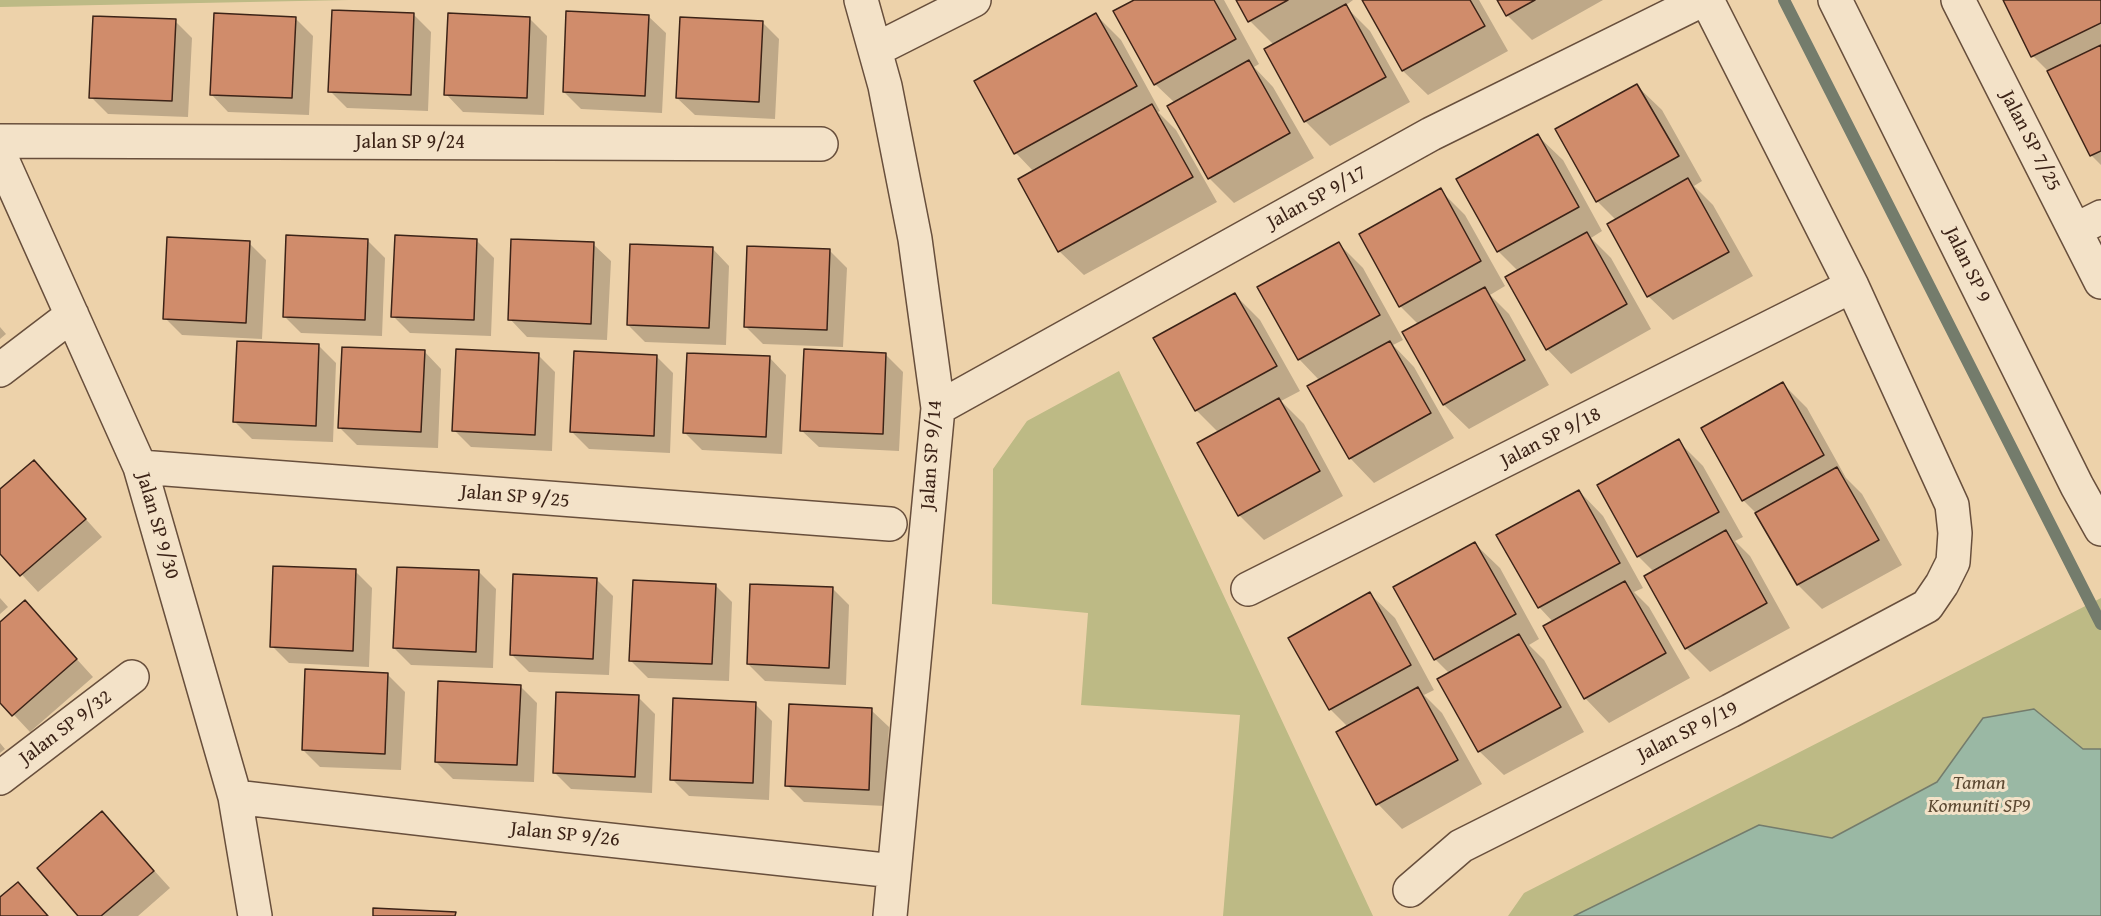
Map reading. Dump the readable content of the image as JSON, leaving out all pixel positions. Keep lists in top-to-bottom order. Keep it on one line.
{"streets":{"street":["Jalan SP 7/25","Jalan SP 9/24","Jalan SP 9/17","Jalan SP 9","Jalan SP 9/18","Jalan SP 9/14","Jalan SP 9/25","Jalan SP 9/30","Jalan SP 9/32","Jalan SP 9/19","Jalan SP 9/26"]},"crossings":[["Jalan SP 9/17","Jalan SP 9/14"],["Jalan SP 9/18","Jalan SP 9/19"],["Jalan SP 9/14","Jalan SP 9/26"],["Jalan SP 9/25","Jalan SP 9/30"],["Jalan SP 9/30","Jalan SP 9/26"]],"parks":["Taman Komuniti SP9"]}
